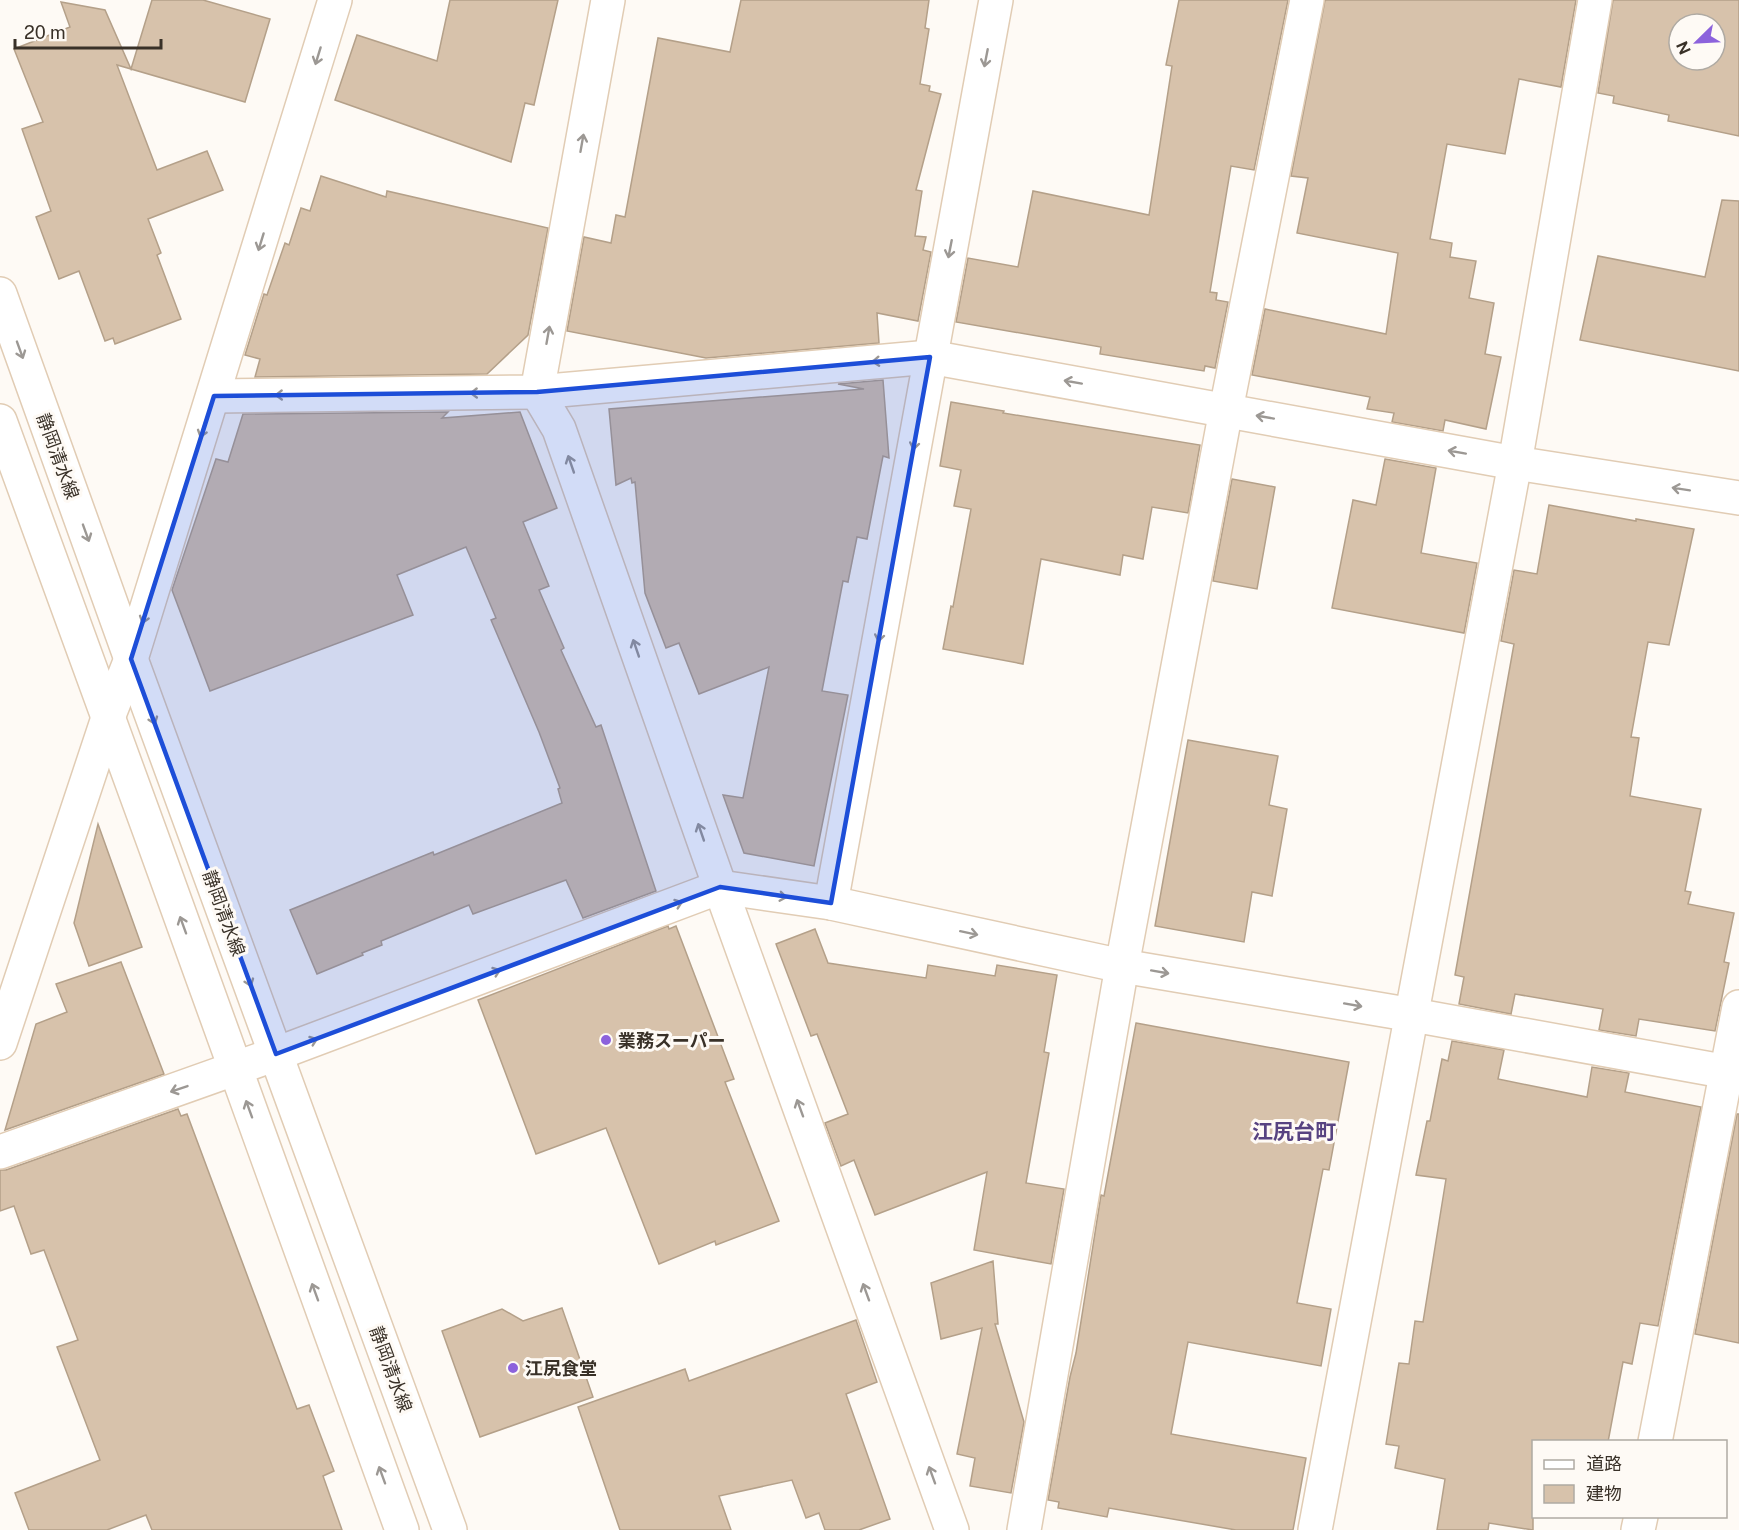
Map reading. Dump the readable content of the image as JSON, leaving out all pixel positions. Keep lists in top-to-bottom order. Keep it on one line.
{"streets":{"street":["静岡清水線"]},"districts":["江尻台町"],"places":["業務スーパー","江尻食堂"],"legend":["道路","建物"],"scale_bar":"20 m","north":"bottom left"}
